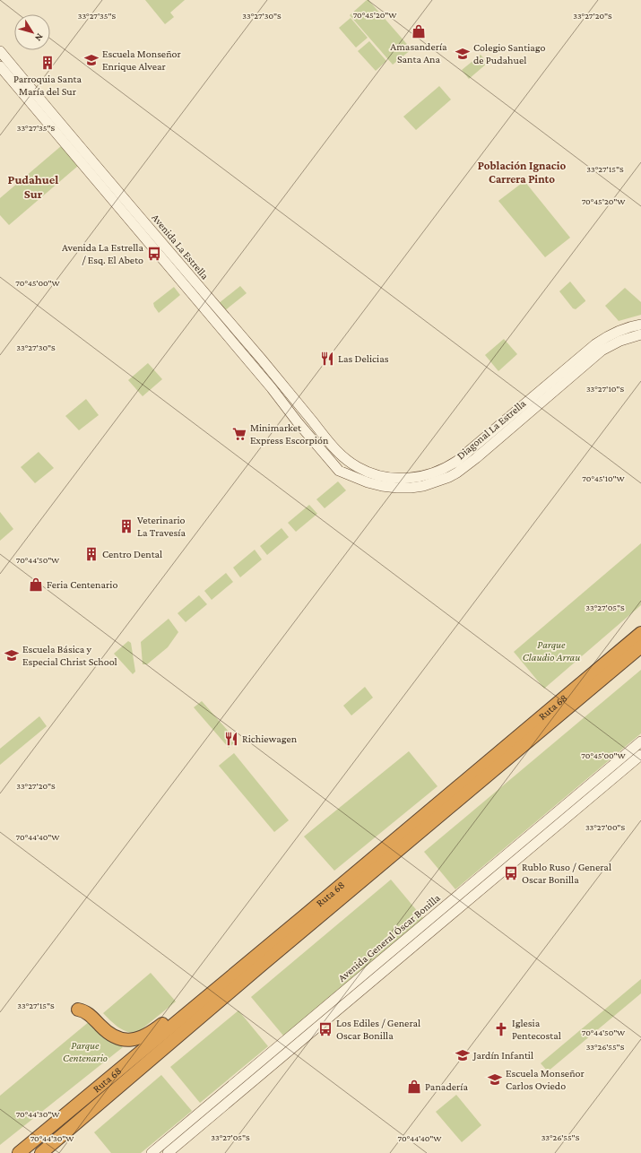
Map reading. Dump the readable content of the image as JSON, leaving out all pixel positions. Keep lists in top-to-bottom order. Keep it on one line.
{"streets":{"highway":["Ruta 68"],"main road":["Avenida La Estrella","Diagonal La Estrella","Avenida General Óscar Bonilla"]},"crossings":[["Avenida La Estrella","Diagonal La Estrella"]],"districts":["Población Ignacio Carrera Pinto","Pudahuel Sur"],"parks":["Parque Claudio Arrau","Parque Centenario"],"places":{"shop":["Amasandería Santa Ana","Feria Centenario","Panadería"],"school or university":["Colegio Santiago de Pudahuel","Escuela Monseñor Enrique Alvear","Escuela Básica y Especial Christ School","Jardín Infantil","Escuela Monseñor Carlos Oviedo"],"building":["Parroquia Santa María del Sur","Veterinario La Travesía","Centro Dental"],"bus stop":["Avenida La Estrella / Esq. El Abeto","Rublo Ruso / General Oscar Bonilla","Los Ediles / General Oscar Bonilla"],"restaurant":["Las Delicias","Richiewagen"],"supermarket":["Minimarket Express Escorpión"],"church":["Iglesia Pentecostal"]},"north":"bottom right","coordinates":["70°45'20\"W","33°27'35\"S","33°27'30\"S","33°27'20\"S","33°27'15\"S","70°45'00\"W","33°27'10\"S","70°45'10\"W","70°44'50\"W","33°27'05\"S","33°27'00\"S","70°44'40\"W","33°26'55\"S","70°44'30\"W"]}
